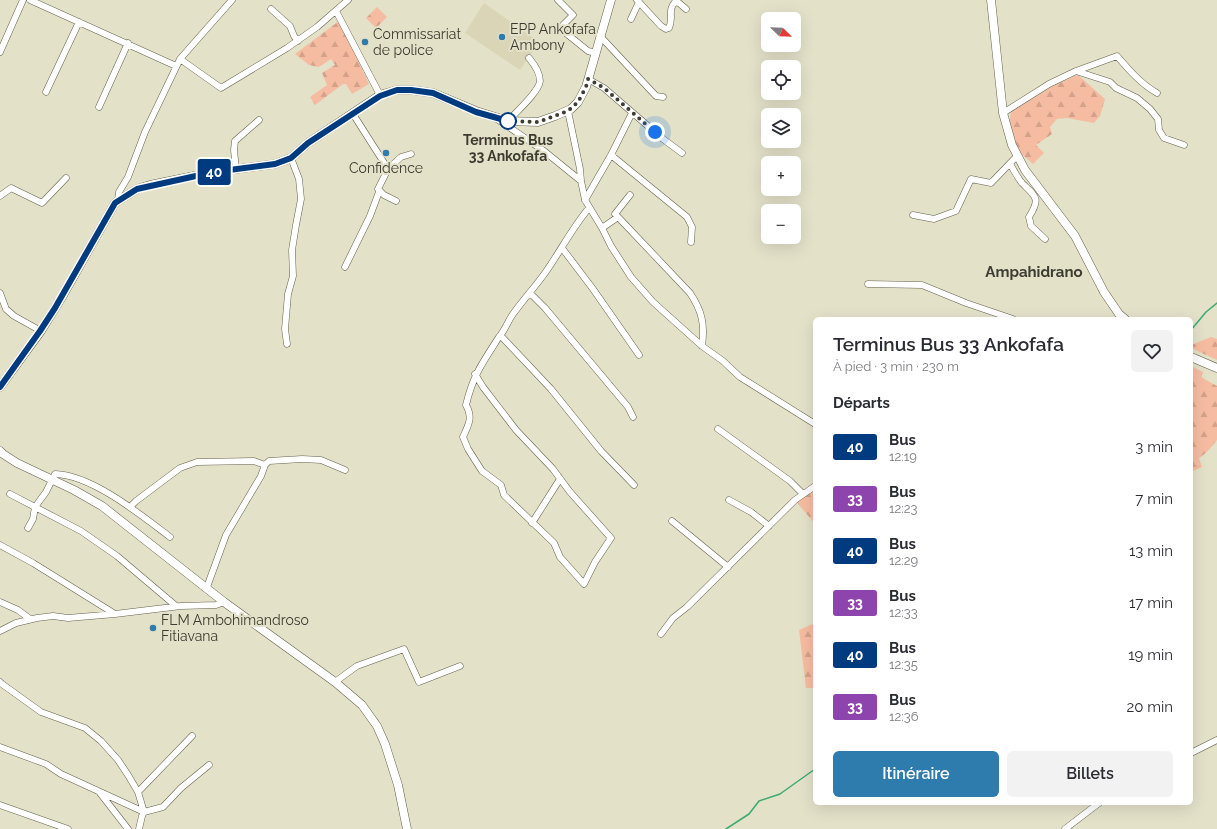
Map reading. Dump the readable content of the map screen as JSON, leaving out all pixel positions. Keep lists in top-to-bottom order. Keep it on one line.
{"districts":["Ampahidrano"],"places":["EPP Ankofafa Ambony","Commissariat de police","Terminus Bus 33 Ankofafa","Confidence","FLM Ambohimandroso Fitiavana"],"lines":["bus line 40"],"north":"bottom right","page":{"on_map":"40","map_buttons":["+","−"],"heading":[["Terminus Bus 33 Ankofafa","À pied · 3 min · 230 m"],"Départs"],"list":[{"mark":"40","name":"Bus","note":"12:19","value":"3 min"},{"mark":"33","name":"Bus","note":"12:23","value":"7 min"},{"mark":"40","name":"Bus","note":"12:29","value":"13 min"},{"mark":"33","name":"Bus","note":"12:33","value":"17 min"},{"mark":"40","name":"Bus","note":"12:35","value":"19 min"},{"mark":"33","name":"Bus","note":"12:36","value":"20 min"}],"buttons":["Itinéraire","Billets"]}}
